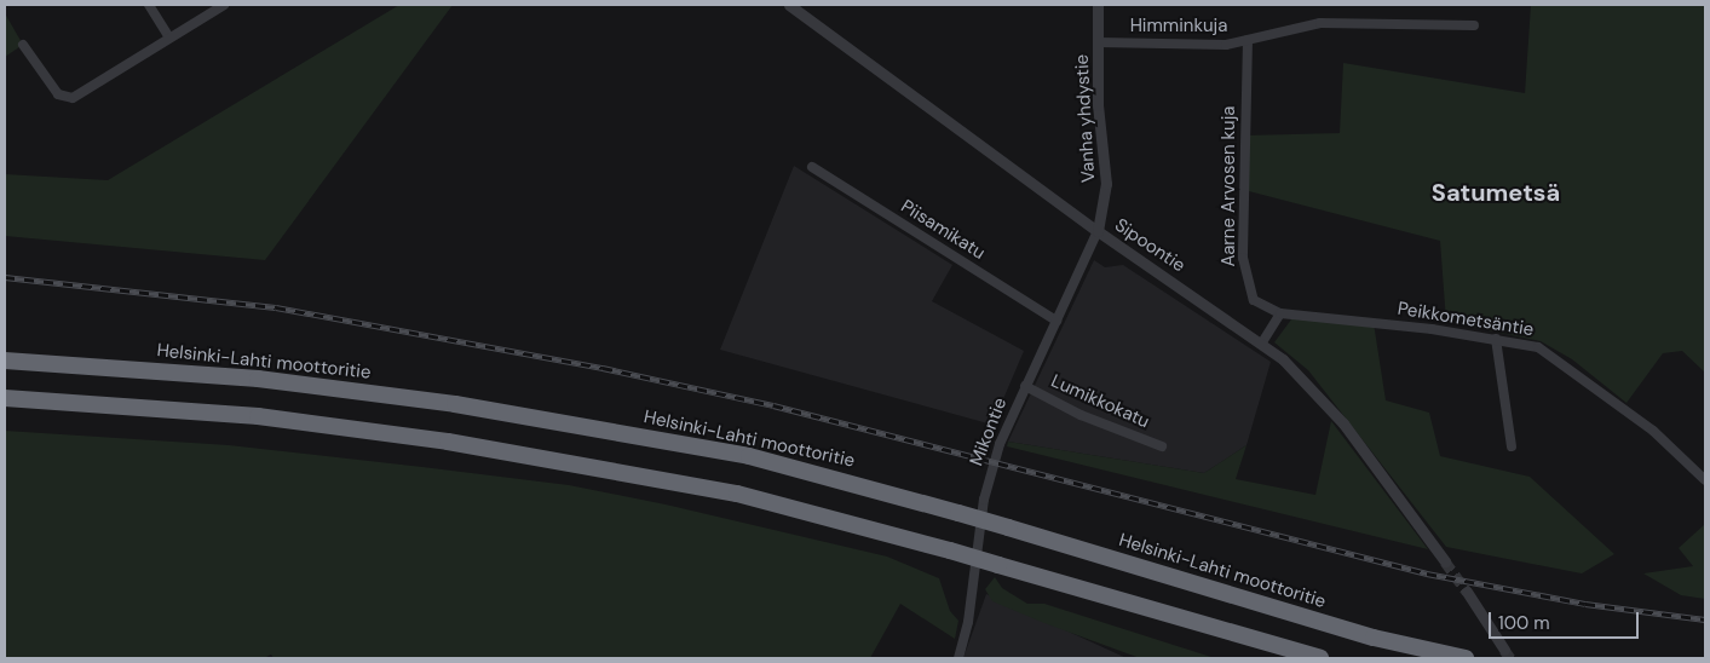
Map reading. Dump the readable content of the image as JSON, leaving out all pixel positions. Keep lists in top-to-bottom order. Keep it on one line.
{"streets":{"highway":["Helsinki-Lahti moottoritie"],"street":["Himminkuja","Vanha yhdystie","Aarne Arvosen kuja","Piisamikatu","Sipoontie","Peikkometsäntie","Lumikkokatu","Mikontie"]},"crossings":[["Himminkuja","Vanha yhdystie"],["Himminkuja","Aarne Arvosen kuja"],["Vanha yhdystie","Sipoontie"],["Vanha yhdystie","Mikontie"],["Aarne Arvosen kuja","Peikkometsäntie"],["Piisamikatu","Mikontie"],["Sipoontie","Mikontie"],["Lumikkokatu","Mikontie"]],"districts":["Satumetsä"],"scale_bar":"100 m"}
